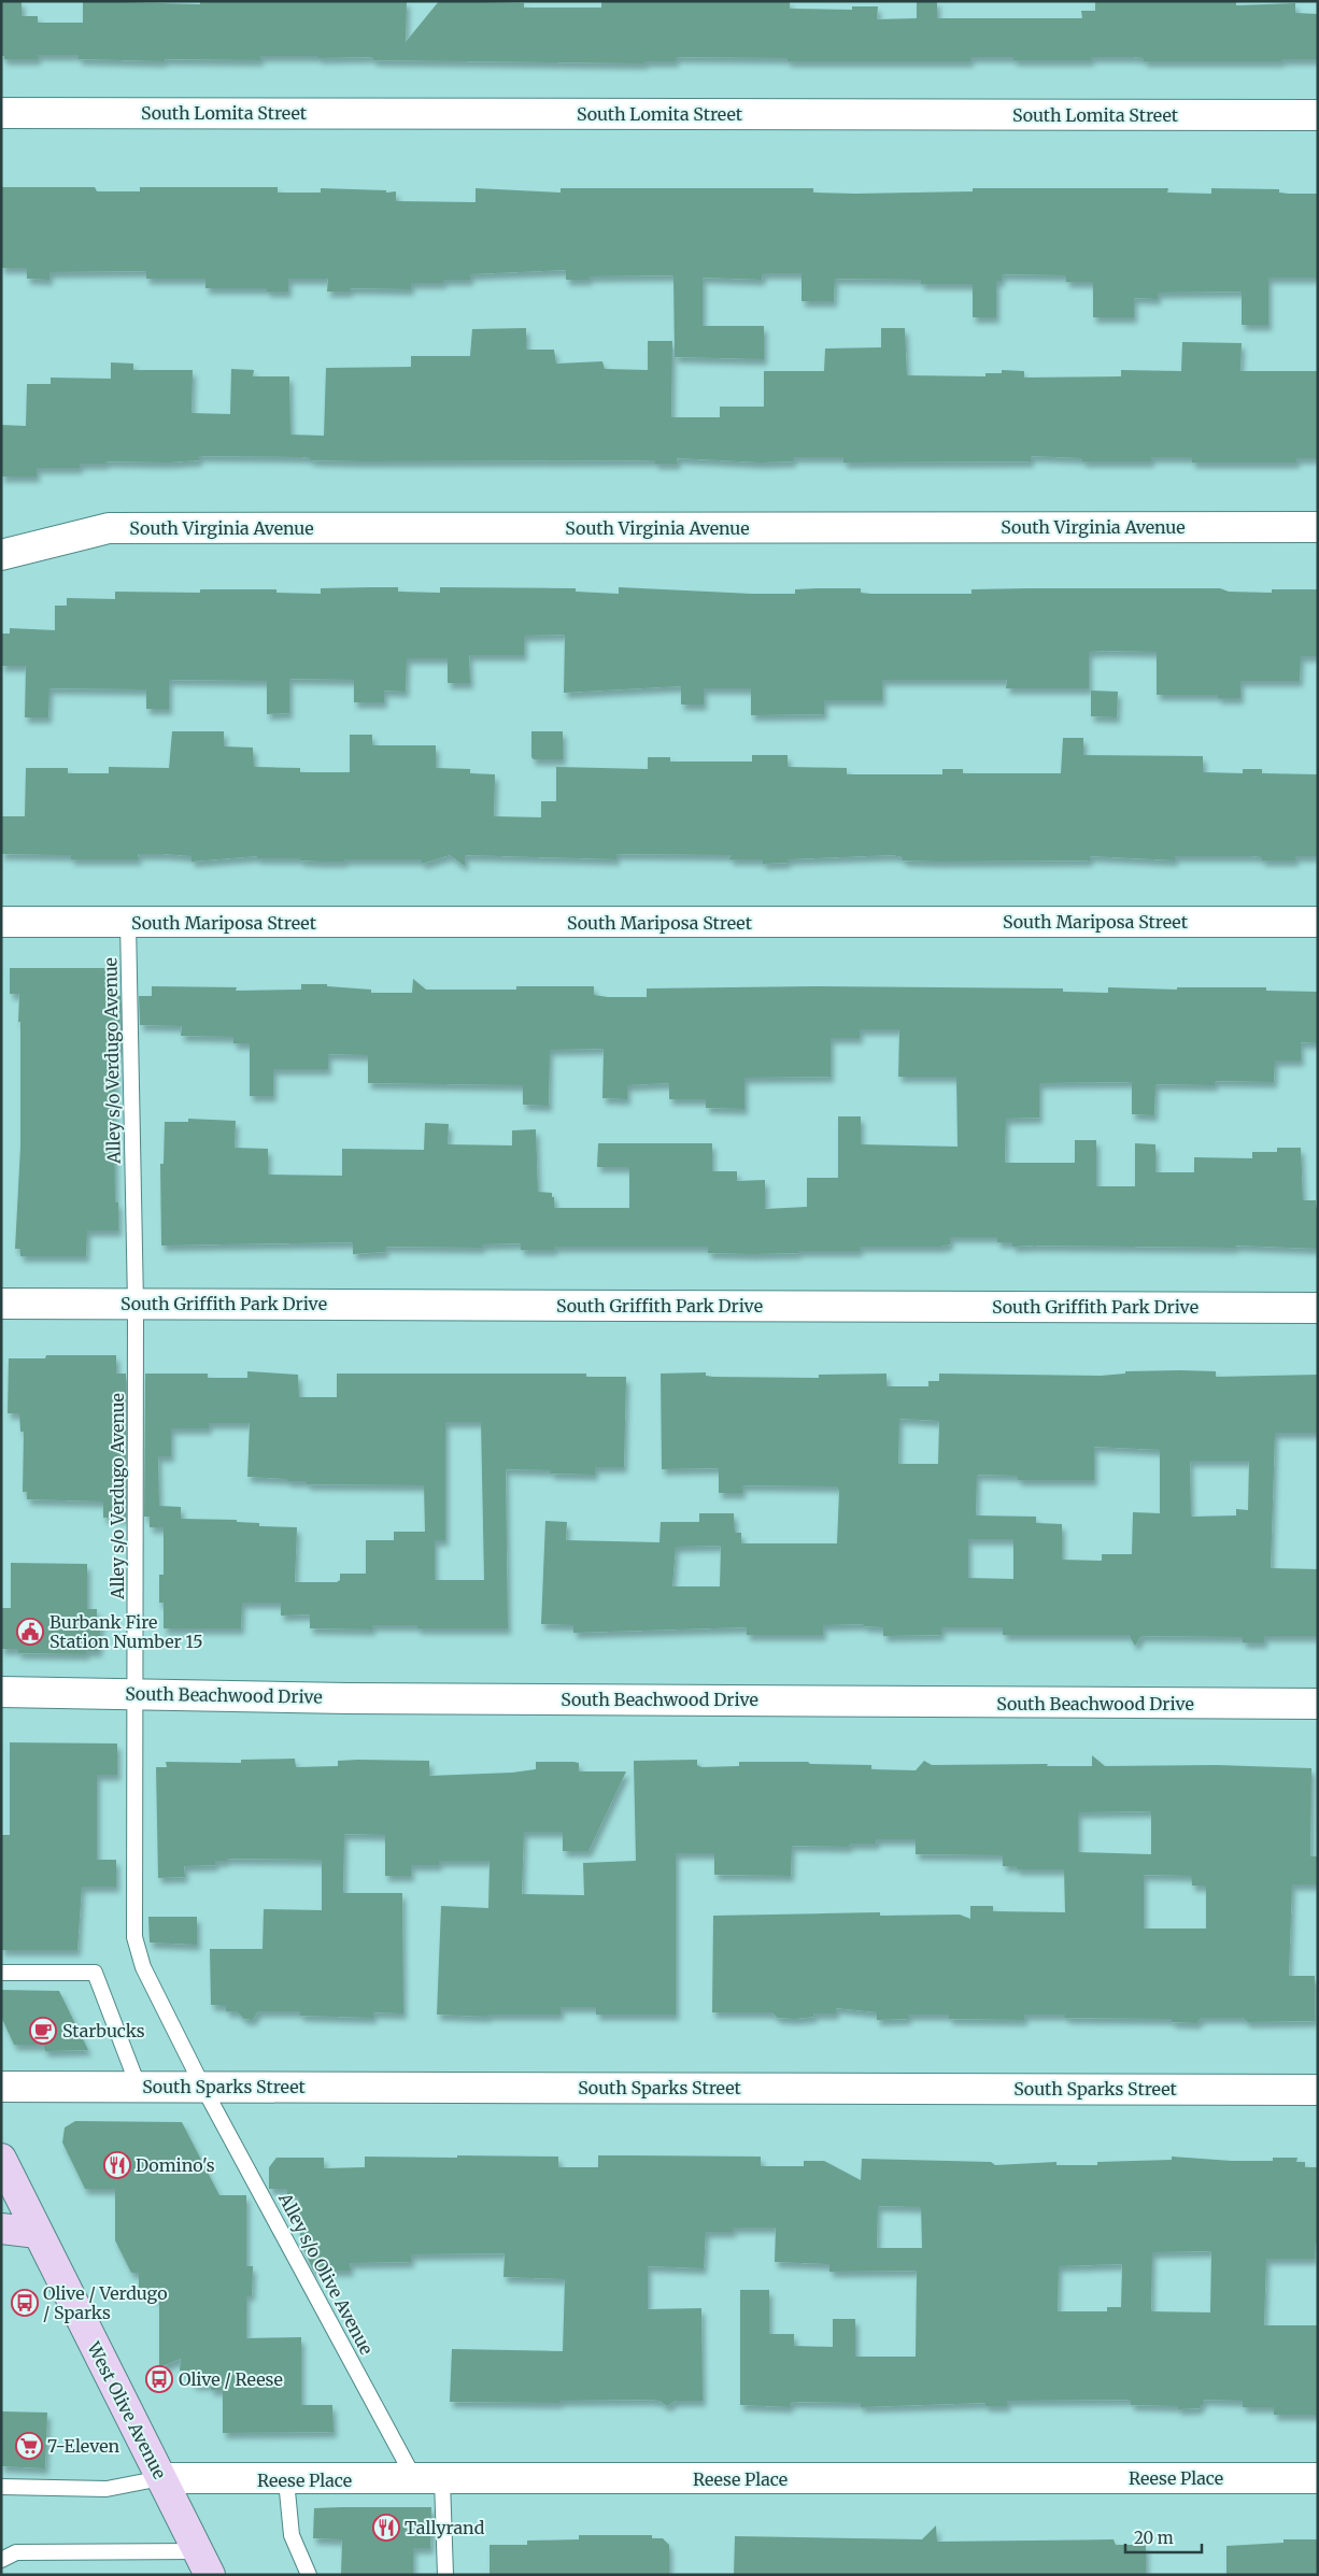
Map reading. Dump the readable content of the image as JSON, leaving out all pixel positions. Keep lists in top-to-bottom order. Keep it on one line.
{"streets":{"main road":["West Olive Avenue"],"street":["South Lomita Street","South Virginia Avenue","South Mariposa Street","South Griffith Park Drive","South Beachwood Drive","South Sparks Street","Reese Place"],"lane":["Alley s/o Verdugo Avenue","Alley s/o Olive Avenue"]},"crossings":[["South Mariposa Street","Alley s/o Verdugo Avenue"],["Alley s/o Verdugo Avenue","South Griffith Park Drive"],["Alley s/o Verdugo Avenue","South Beachwood Drive"],["Alley s/o Verdugo Avenue","South Sparks Street"],["Alley s/o Verdugo Avenue","Alley s/o Olive Avenue"],["South Sparks Street","Alley s/o Olive Avenue"],["Alley s/o Olive Avenue","Reese Place"],["West Olive Avenue","Reese Place"]],"places":{"public building":["Burbank Fire Station Number 15"],"cafe":["Starbucks"],"restaurant":["Domino's","Tallyrand"],"bus stop":["Olive / Verdugo / Sparks","Olive / Reese"],"supermarket":["7-Eleven"]},"scale_bar":"20 m"}
